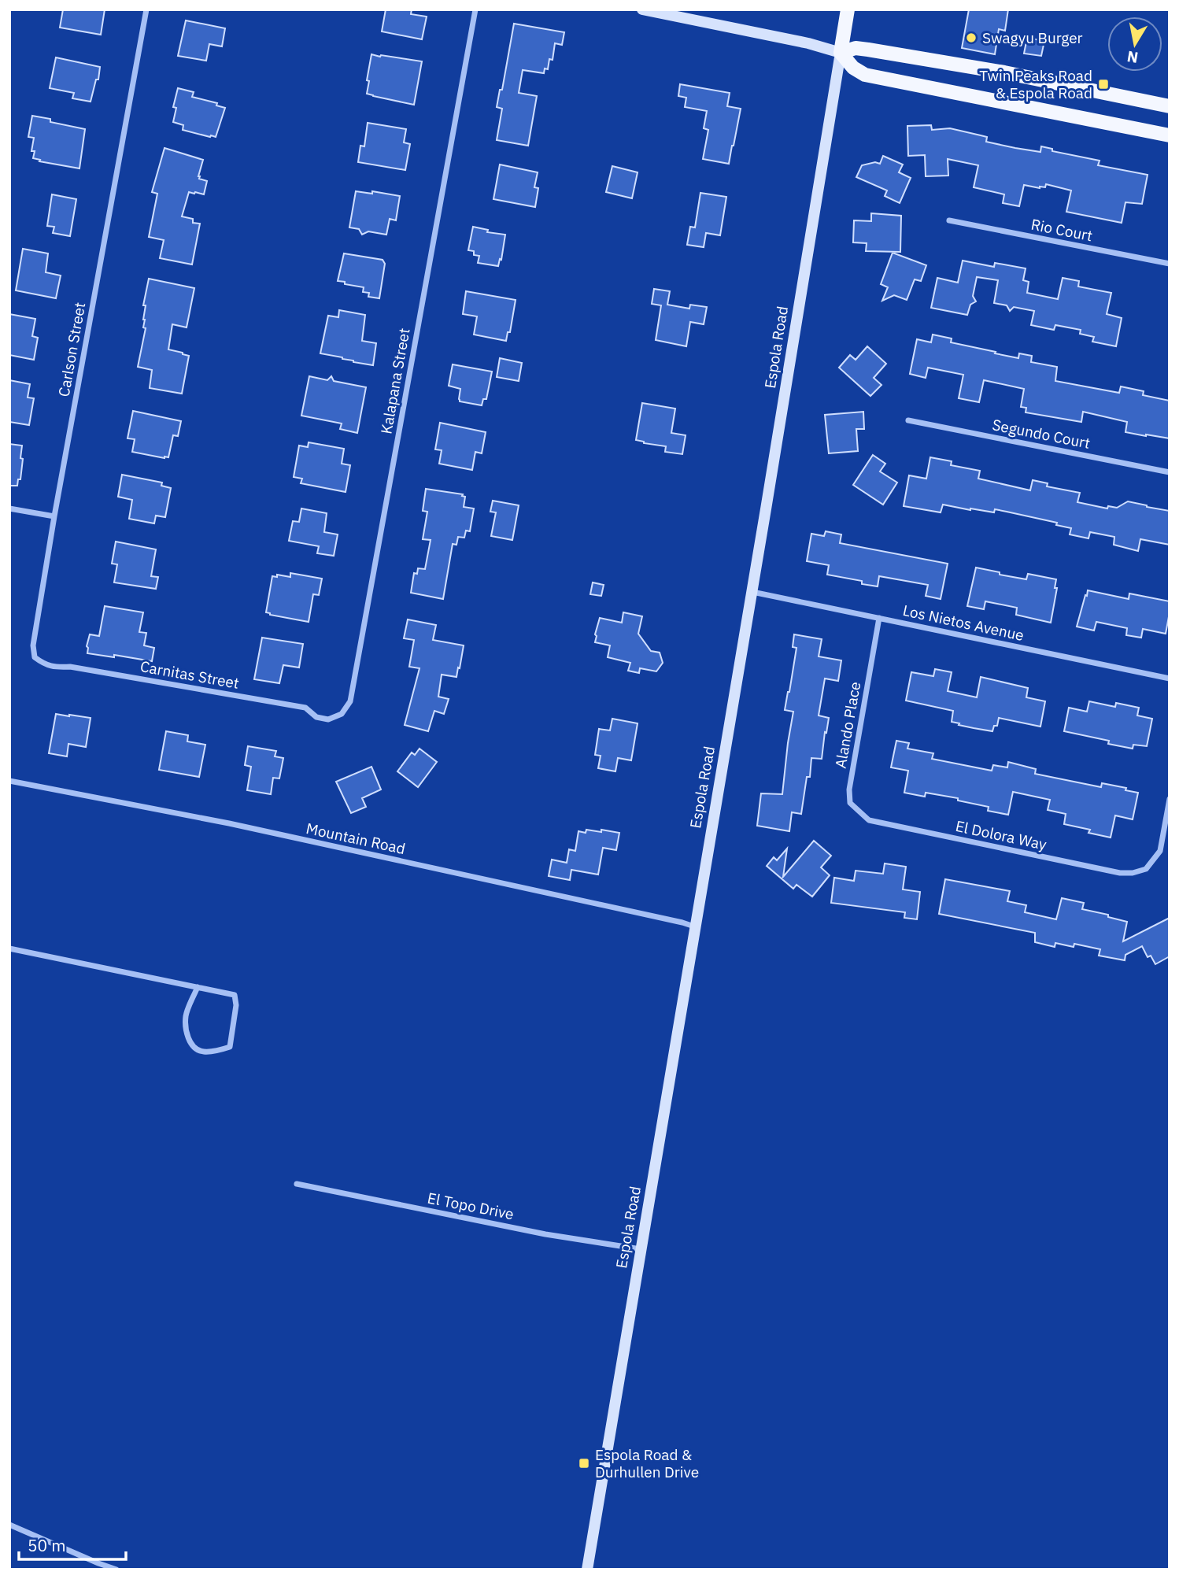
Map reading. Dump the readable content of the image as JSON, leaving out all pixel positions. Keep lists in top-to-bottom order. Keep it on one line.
{"streets":{"main road":["Espola Road"],"street":["Rio Court","Carlson Street","Kalapana Street","Segundo Court","Los Nietos Avenue","Carnitas Street","Alando Place","El Dolora Way","Mountain Road","El Topo Drive"]},"crossings":[["Espola Road","Los Nietos Avenue"],["Espola Road","Mountain Road"],["Espola Road","El Topo Drive"],["Carlson Street","Carnitas Street"],["Kalapana Street","Carnitas Street"],["Los Nietos Avenue","Alando Place"],["Alando Place","El Dolora Way"]],"places":{"other":["Swagyu Burger"],"transit":["Twin Peaks Road & Espola Road","Espola Road & Durhullen Drive"]},"scale_bar":"50 m","north":"bottom"}
